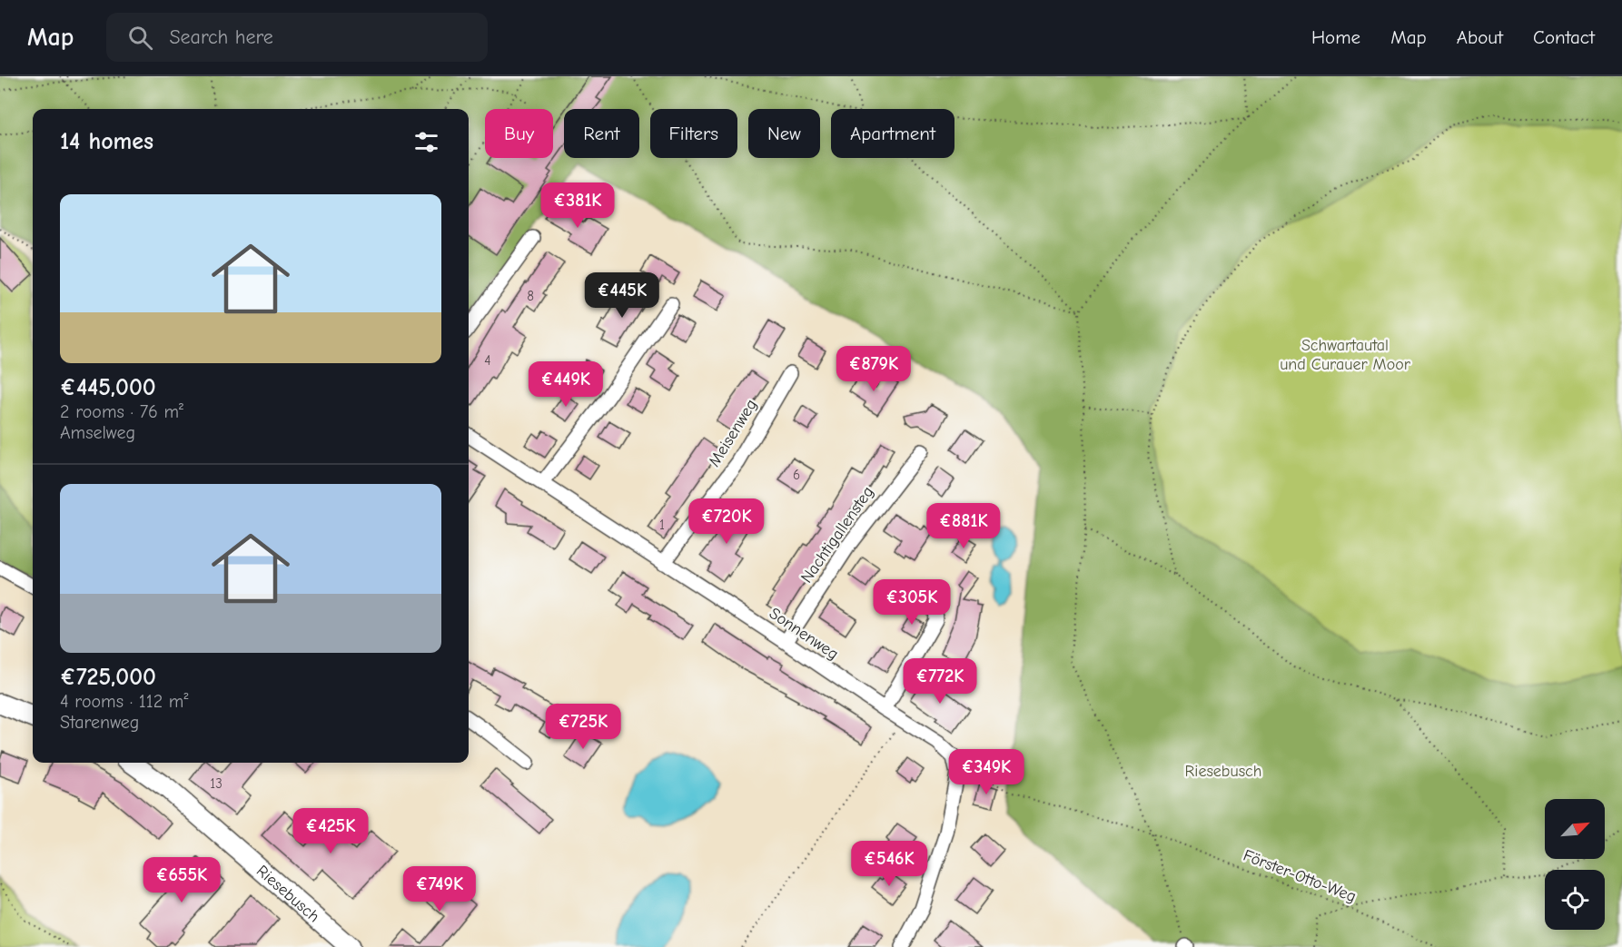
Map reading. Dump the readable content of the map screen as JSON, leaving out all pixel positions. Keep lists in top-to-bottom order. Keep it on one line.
{"streets":{"main road":["Riesebusch"],"street":["Meisenweg","Nachtigallensteg","Sonnenweg"],"path":["Förster-Otto-Weg"]},"crossings":[["Meisenweg","Sonnenweg"],["Nachtigallensteg","Sonnenweg"],["Sonnenweg","Förster-Otto-Weg"]],"parks":["Schwartautal und Curauer Moor","Riesebusch"],"house_numbers":["8","4","6","1","13"],"north":"top right","page":{"header":"Map","search":"Search here","nav":["Home","Map","About","Contact"],"chip":["Buy","Rent","Filters","New","Apartment"],"heading":"14 homes","list":[{"name":"€445,000","note":"2 rooms · 76 m² · Amselweg"},{"name":"€725,000","note":"4 rooms · 112 m² · Starenweg"}],"price":["€381K","€445K","€879K","€449K","€720K","€881K","€305K","€772K","€725K","€349K","€425K","€546K","€655K","€749K"]}}
